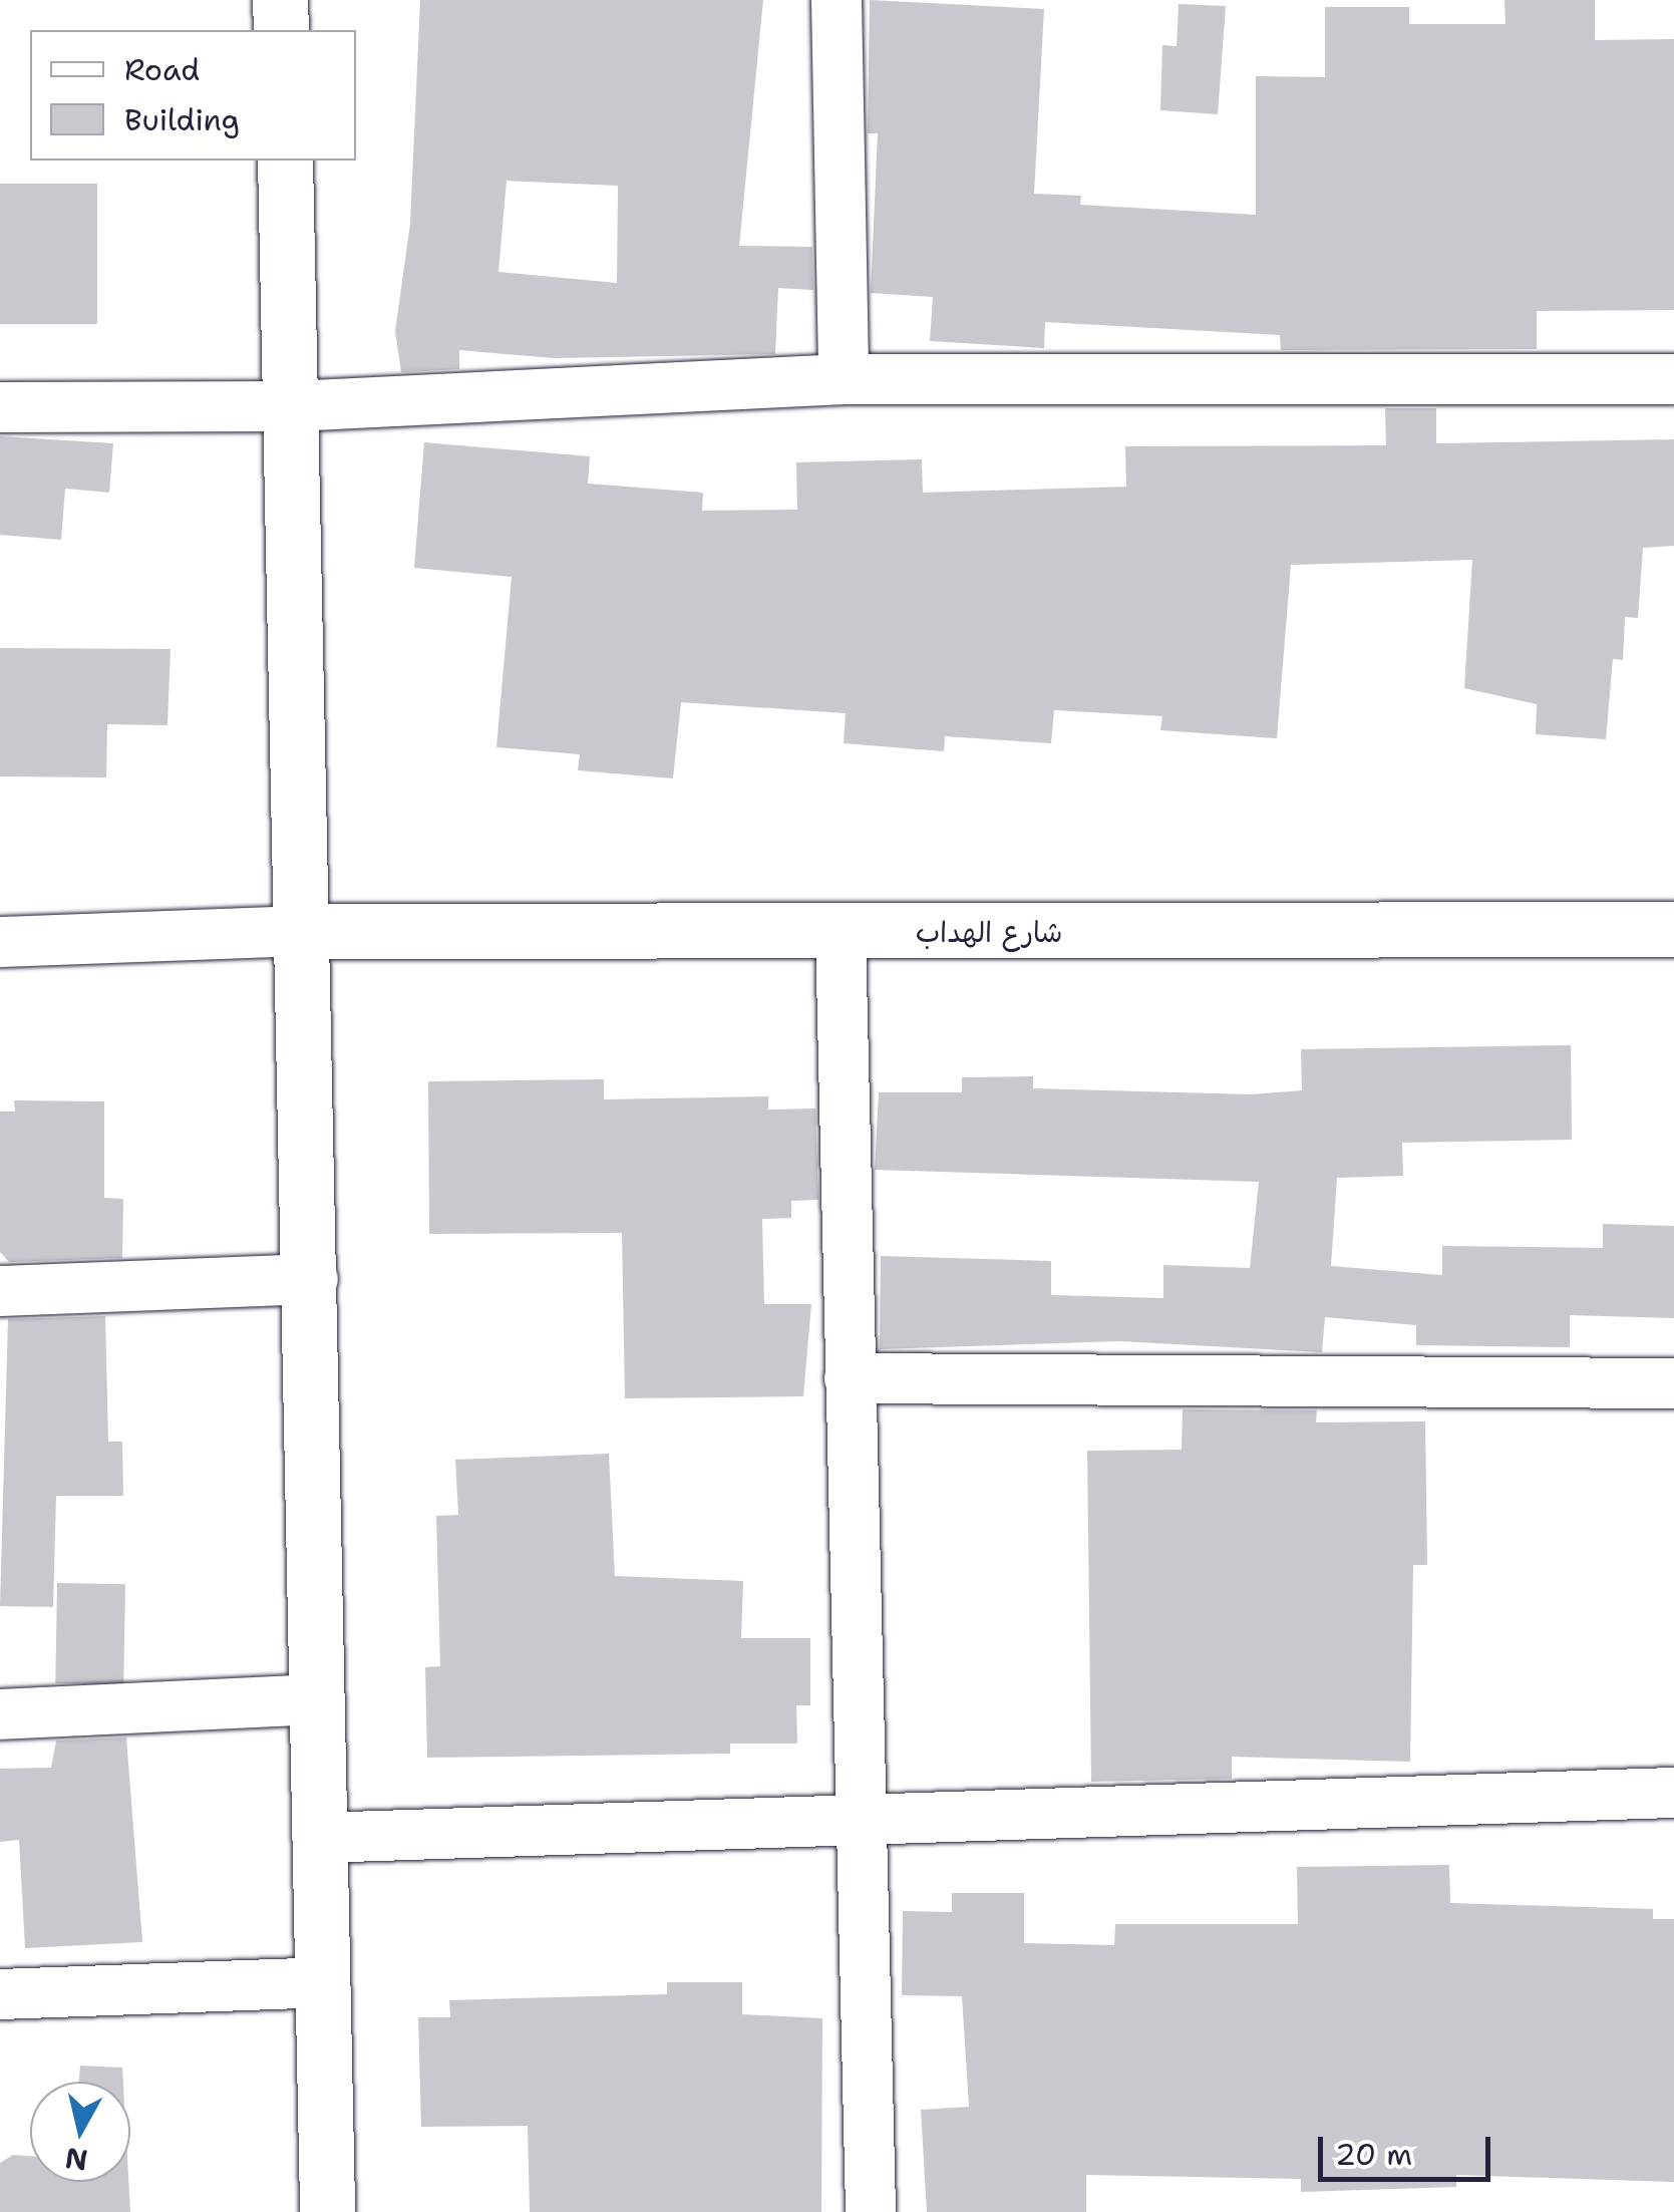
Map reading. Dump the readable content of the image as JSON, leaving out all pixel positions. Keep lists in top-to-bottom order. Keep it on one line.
{"streets":{"street":["شارع الهداب"]},"legend":["Road","Building"],"scale_bar":"20 m","north":"bottom"}
